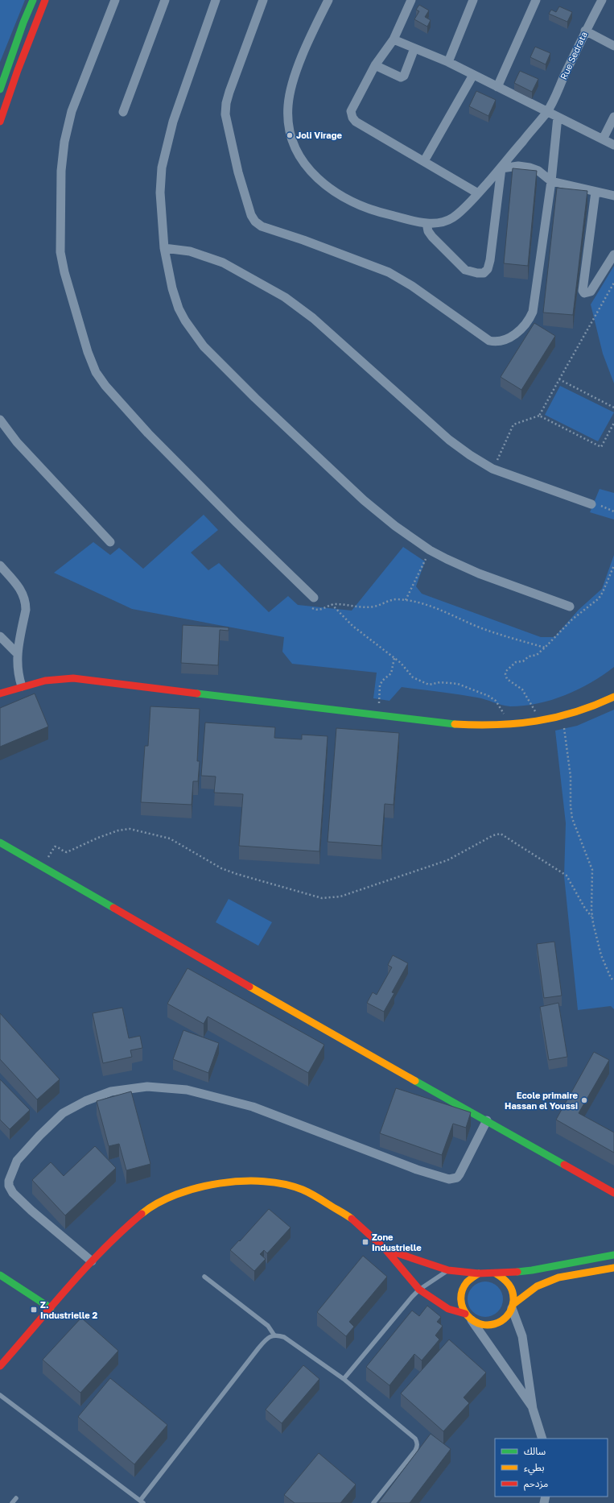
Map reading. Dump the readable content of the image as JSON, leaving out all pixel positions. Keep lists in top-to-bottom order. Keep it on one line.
{"streets":{"street":["Rue Sedrata"]},"places":{"other":["Joli Virage","Ecole primaire Hassan el Youssi"],"transit":["Zone Industrielle","Z. Industrielle 2"]},"legend":["سالك","بطيء","مزدحم"]}
